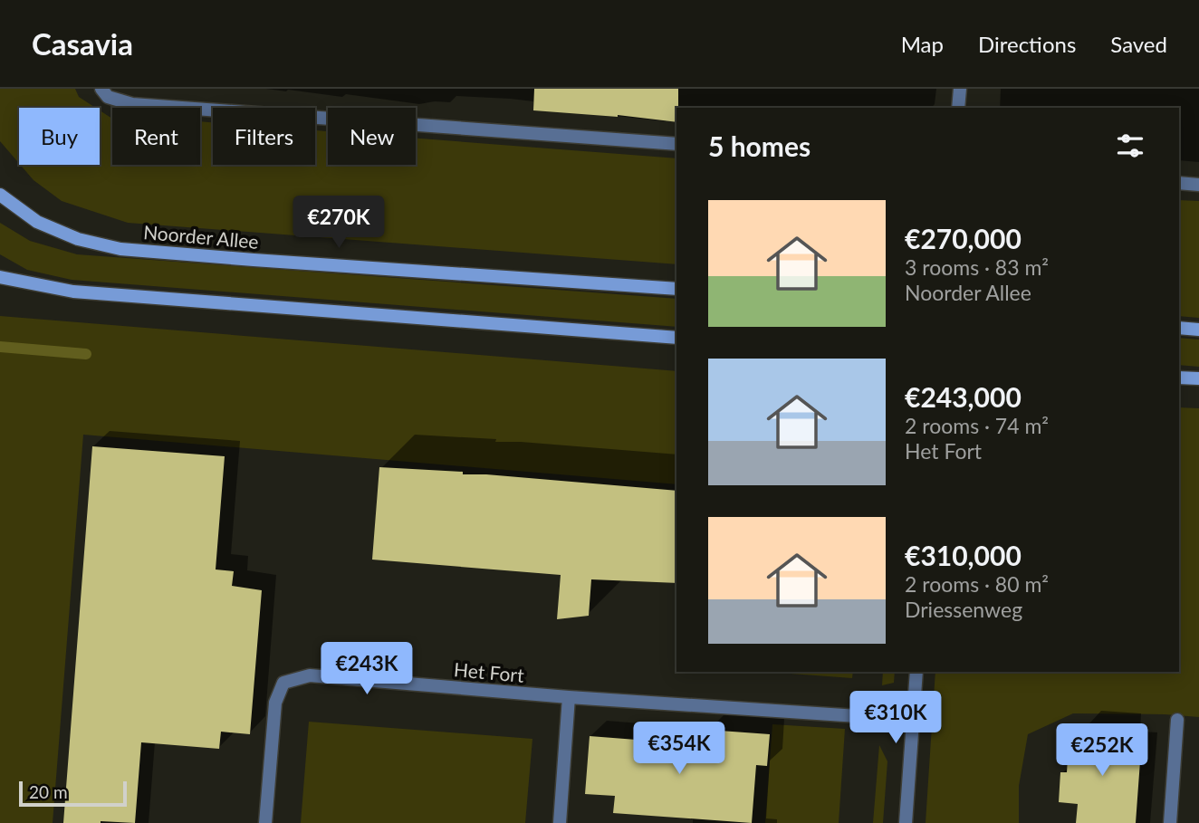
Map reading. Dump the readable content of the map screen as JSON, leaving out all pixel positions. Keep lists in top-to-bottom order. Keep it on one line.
{"streets":{"street":["Noorder Allee","Het Fort"]},"scale_bar":"20 m","page":{"header":"Casavia","nav":["Map","Directions","Saved"],"chip":["Buy","Rent","Filters","New"],"heading":"5 homes","list":[{"name":"€270,000","note":"3 rooms · 83 m² · Noorder Allee"},{"name":"€243,000","note":"2 rooms · 74 m² · Het Fort"},{"name":"€310,000","note":"2 rooms · 80 m² · Driessenweg"}],"price":["€270K","€243K","€310K","€354K","€252K"],"scale":"20 m"}}
